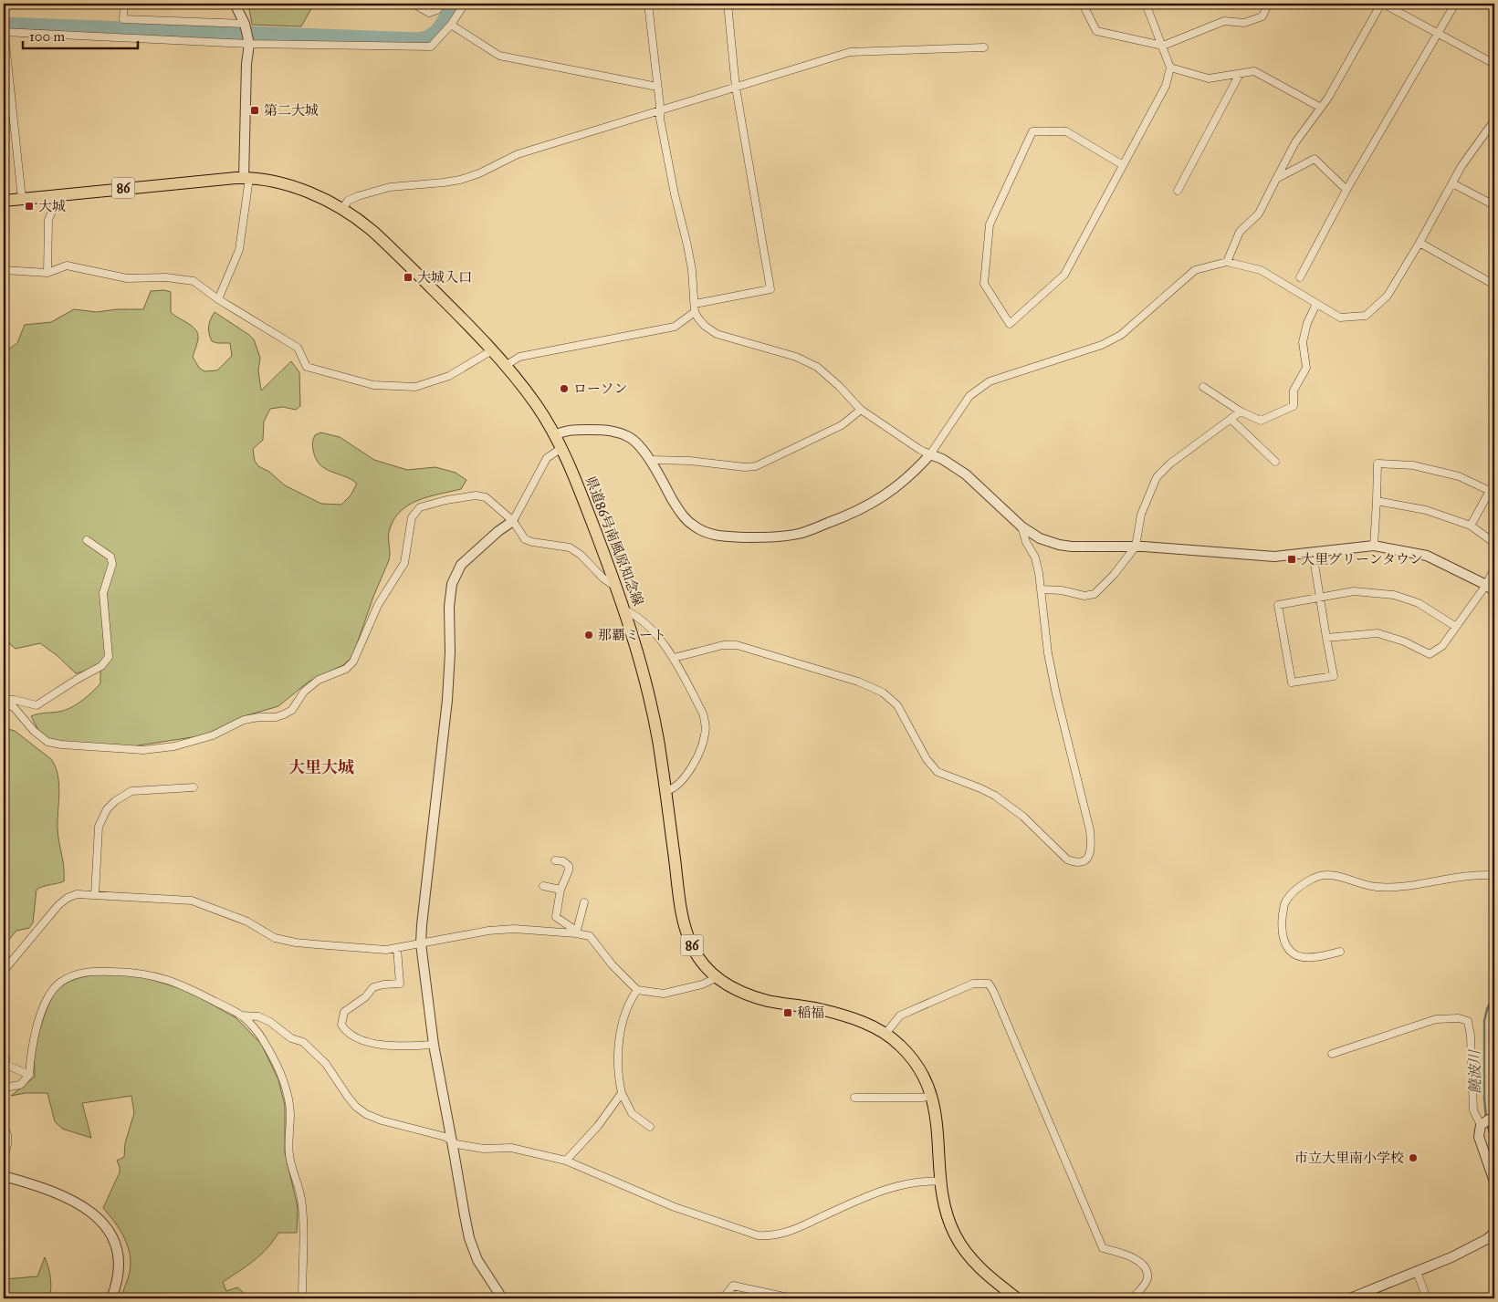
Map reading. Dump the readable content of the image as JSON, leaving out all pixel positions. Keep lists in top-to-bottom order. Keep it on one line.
{"streets":{"main road":["86","県道86号南風原知念線"]},"districts":["大里大城"],"water":["饒波川"],"places":{"transit":["第二大城","大城","大城入口","大里グリーンタウン","稲福"],"other":["ローソン","那覇ミート","市立大里南小学校"]},"scale_bar":"100 m"}
